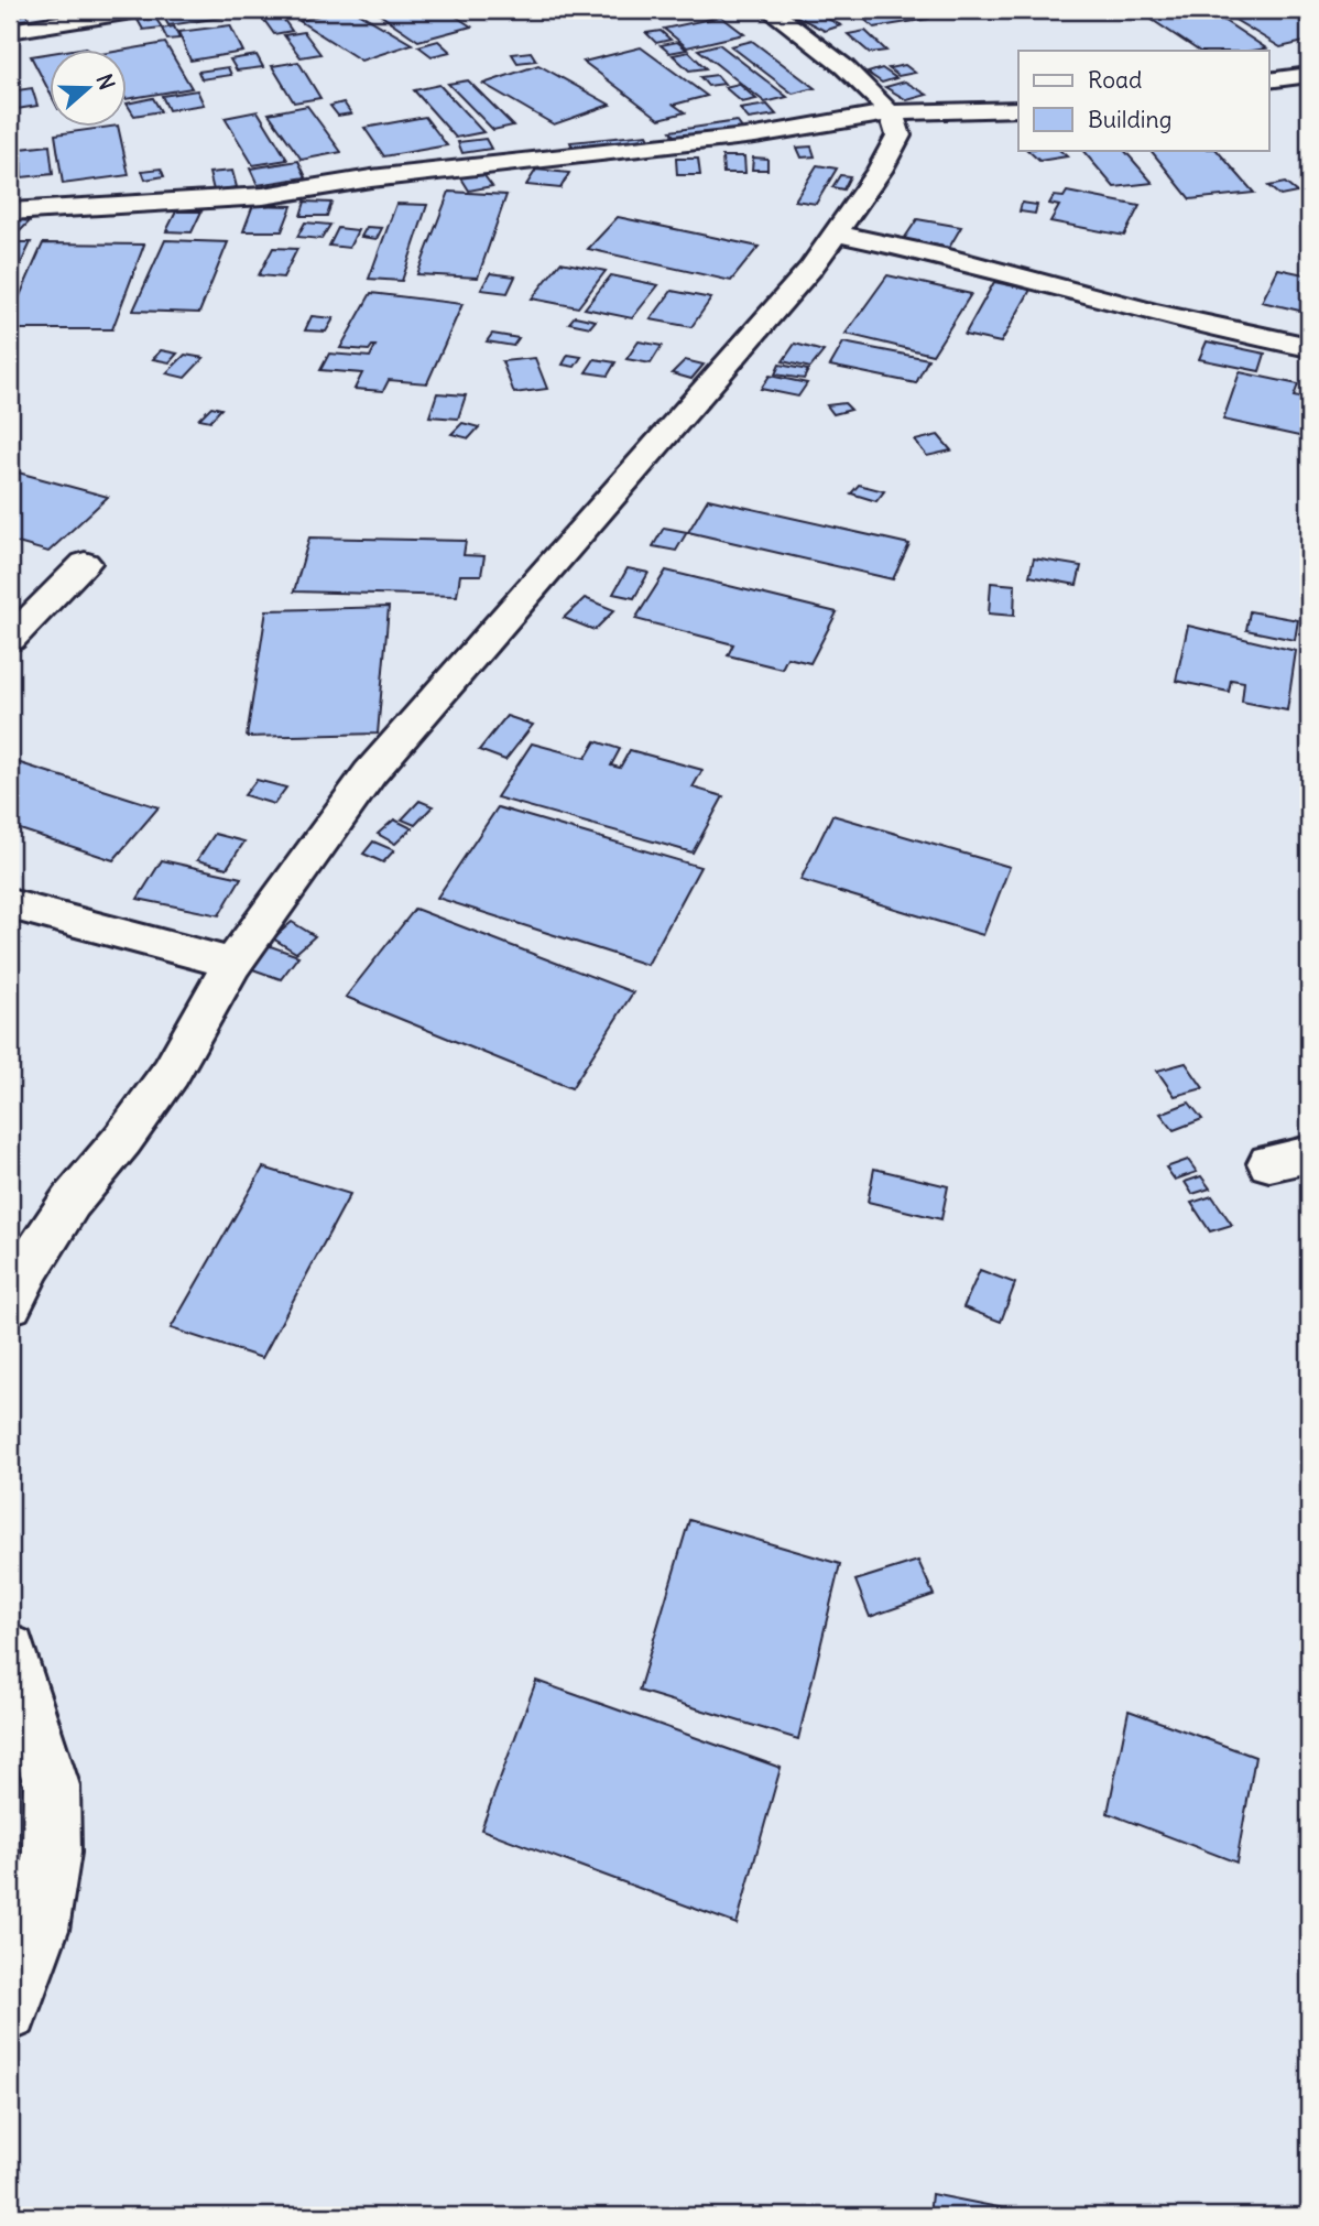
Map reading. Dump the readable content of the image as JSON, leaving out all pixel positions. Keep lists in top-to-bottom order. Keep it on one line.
{"legend":["Road","Building"],"north":"right"}
